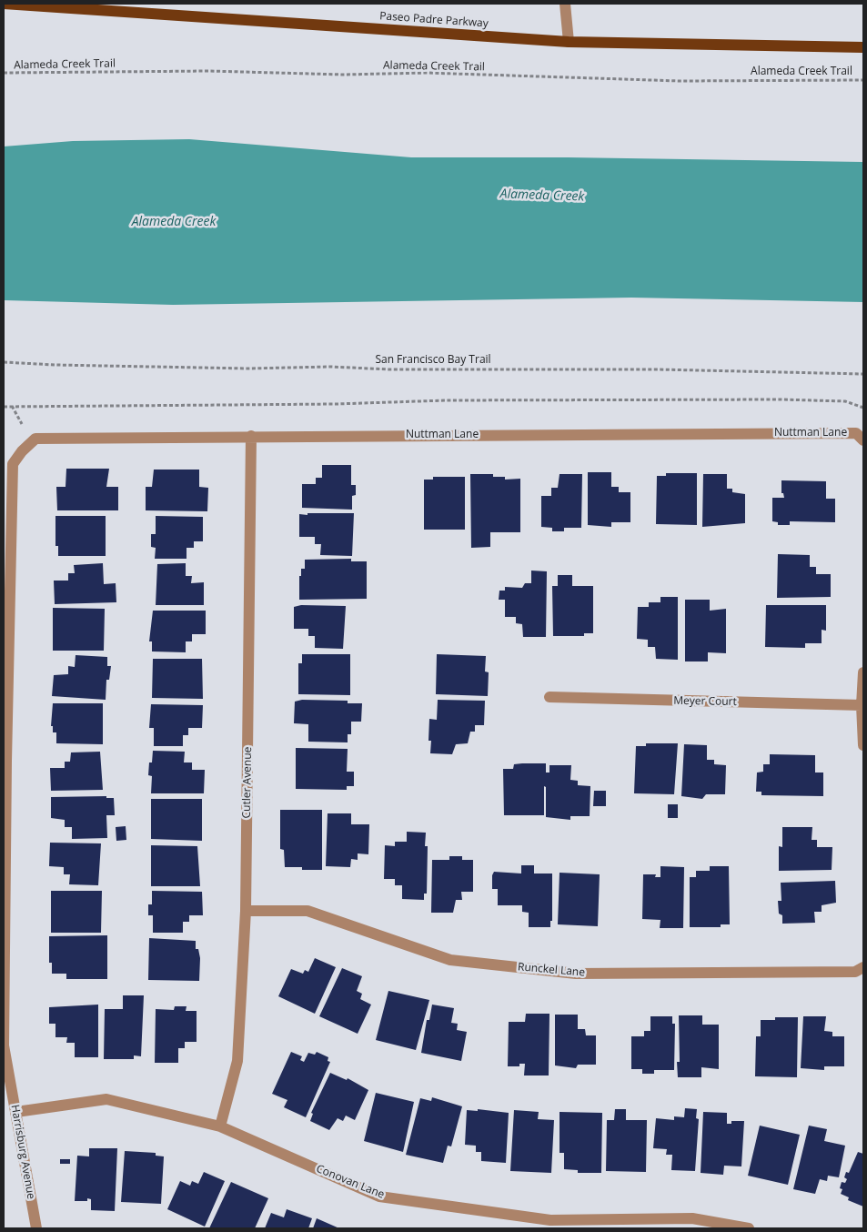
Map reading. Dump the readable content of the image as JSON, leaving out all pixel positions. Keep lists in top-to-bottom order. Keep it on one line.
{"streets":{"main road":["Paseo Padre Parkway"],"street":["Nuttman Lane","Meyer Court","Cutler Avenue","Runckel Lane","Harrisburg Avenue","Conovan Lane"],"path":["Alameda Creek Trail","San Francisco Bay Trail"]},"crossings":[["Nuttman Lane","Cutler Avenue"],["Nuttman Lane","Harrisburg Avenue"],["Cutler Avenue","Runckel Lane"],["Cutler Avenue","Conovan Lane"],["Harrisburg Avenue","Conovan Lane"]],"water":["Alameda Creek"]}
